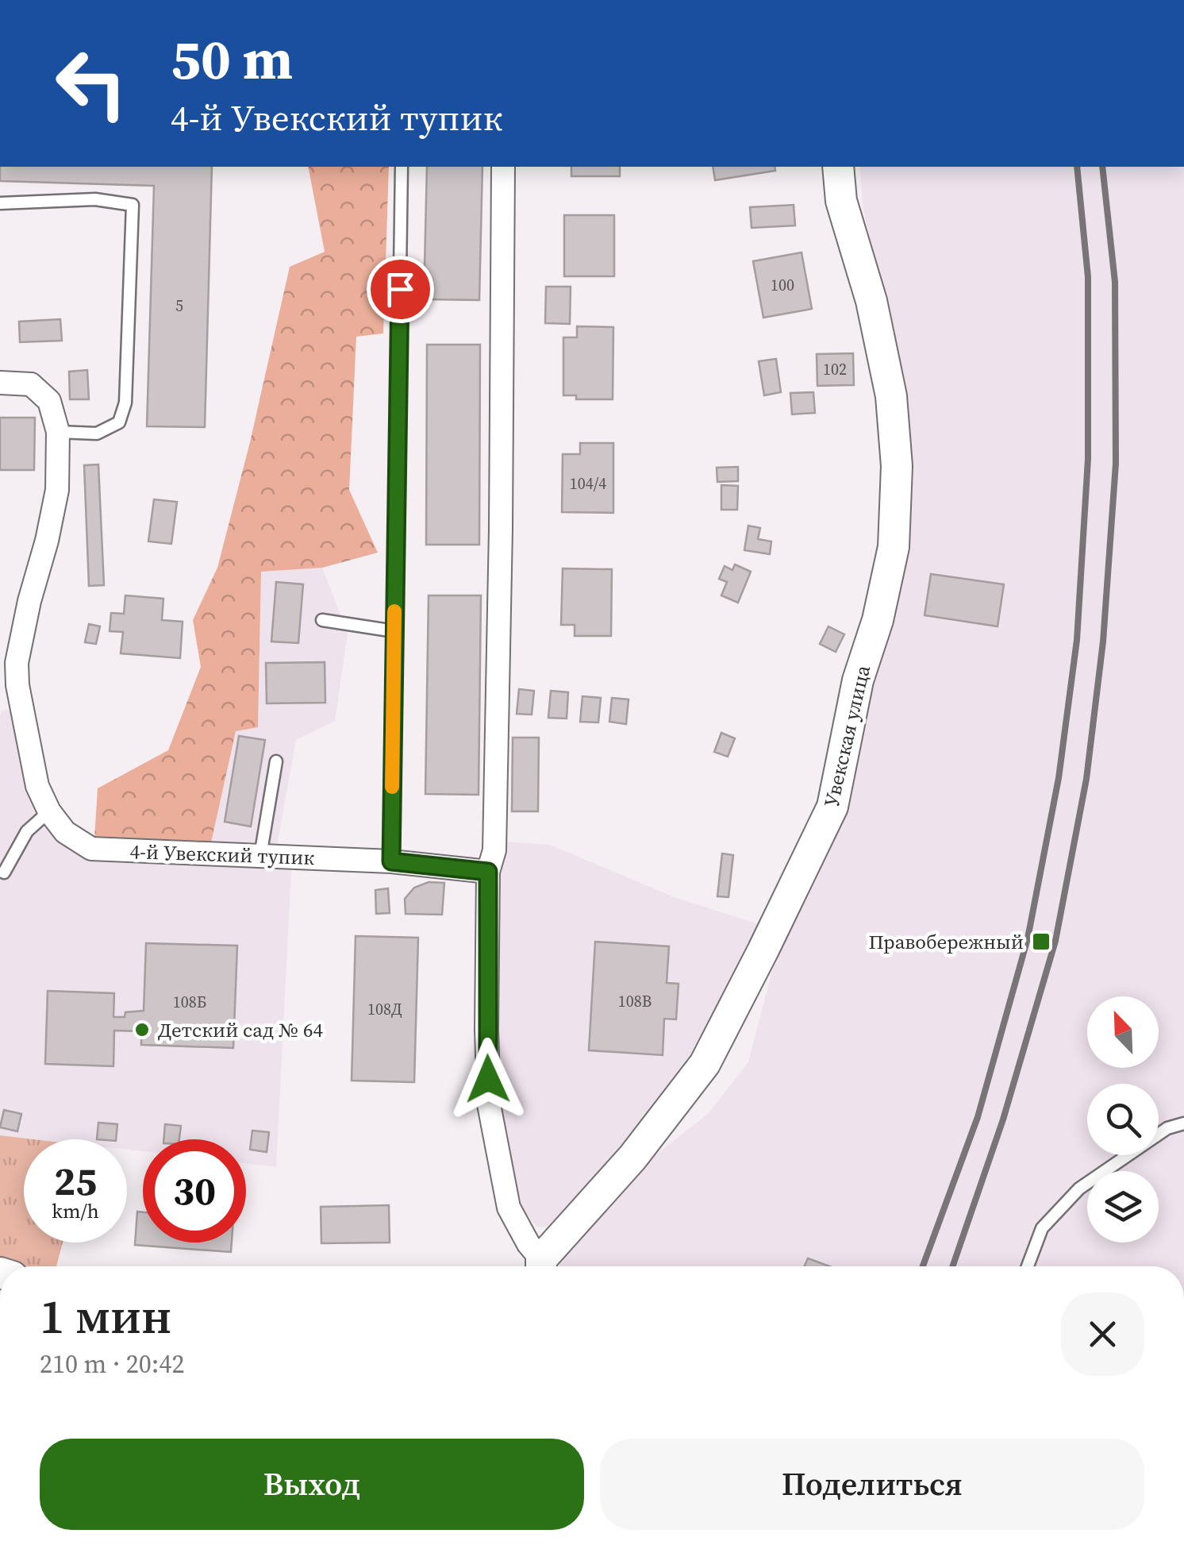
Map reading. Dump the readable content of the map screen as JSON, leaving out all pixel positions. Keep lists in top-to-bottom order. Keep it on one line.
{"streets":{"street":["Увекская улица","4-й Увекский тупик"]},"places":{"transit":["Правобережный"],"other":["Детский сад № 64"]},"house_numbers":["100","5","102","104/4","108В","108Б","108Д"],"north":"top left","page":{"turn":["50 m","4-й Увекский тупик"],"speed":"25 km/h","limit":"30","heading":["1 мин","210 m · 20:42"],"buttons":["Выход","Поделиться"]}}
